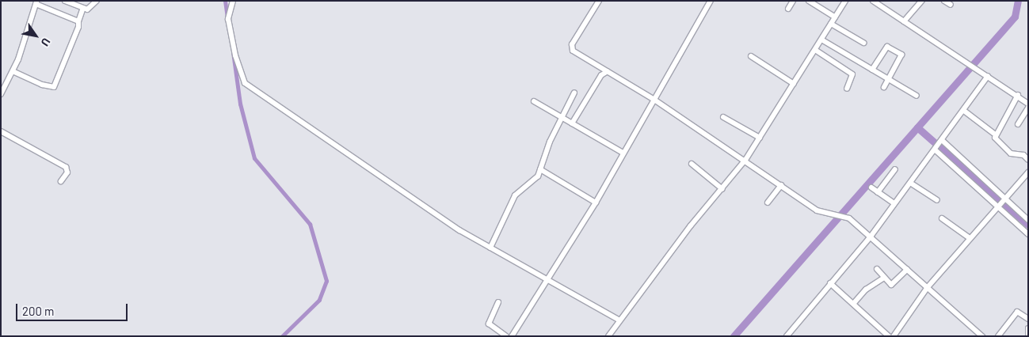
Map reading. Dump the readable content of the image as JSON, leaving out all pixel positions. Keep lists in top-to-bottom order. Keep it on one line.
{"scale_bar":"200 m","north":"bottom right"}
